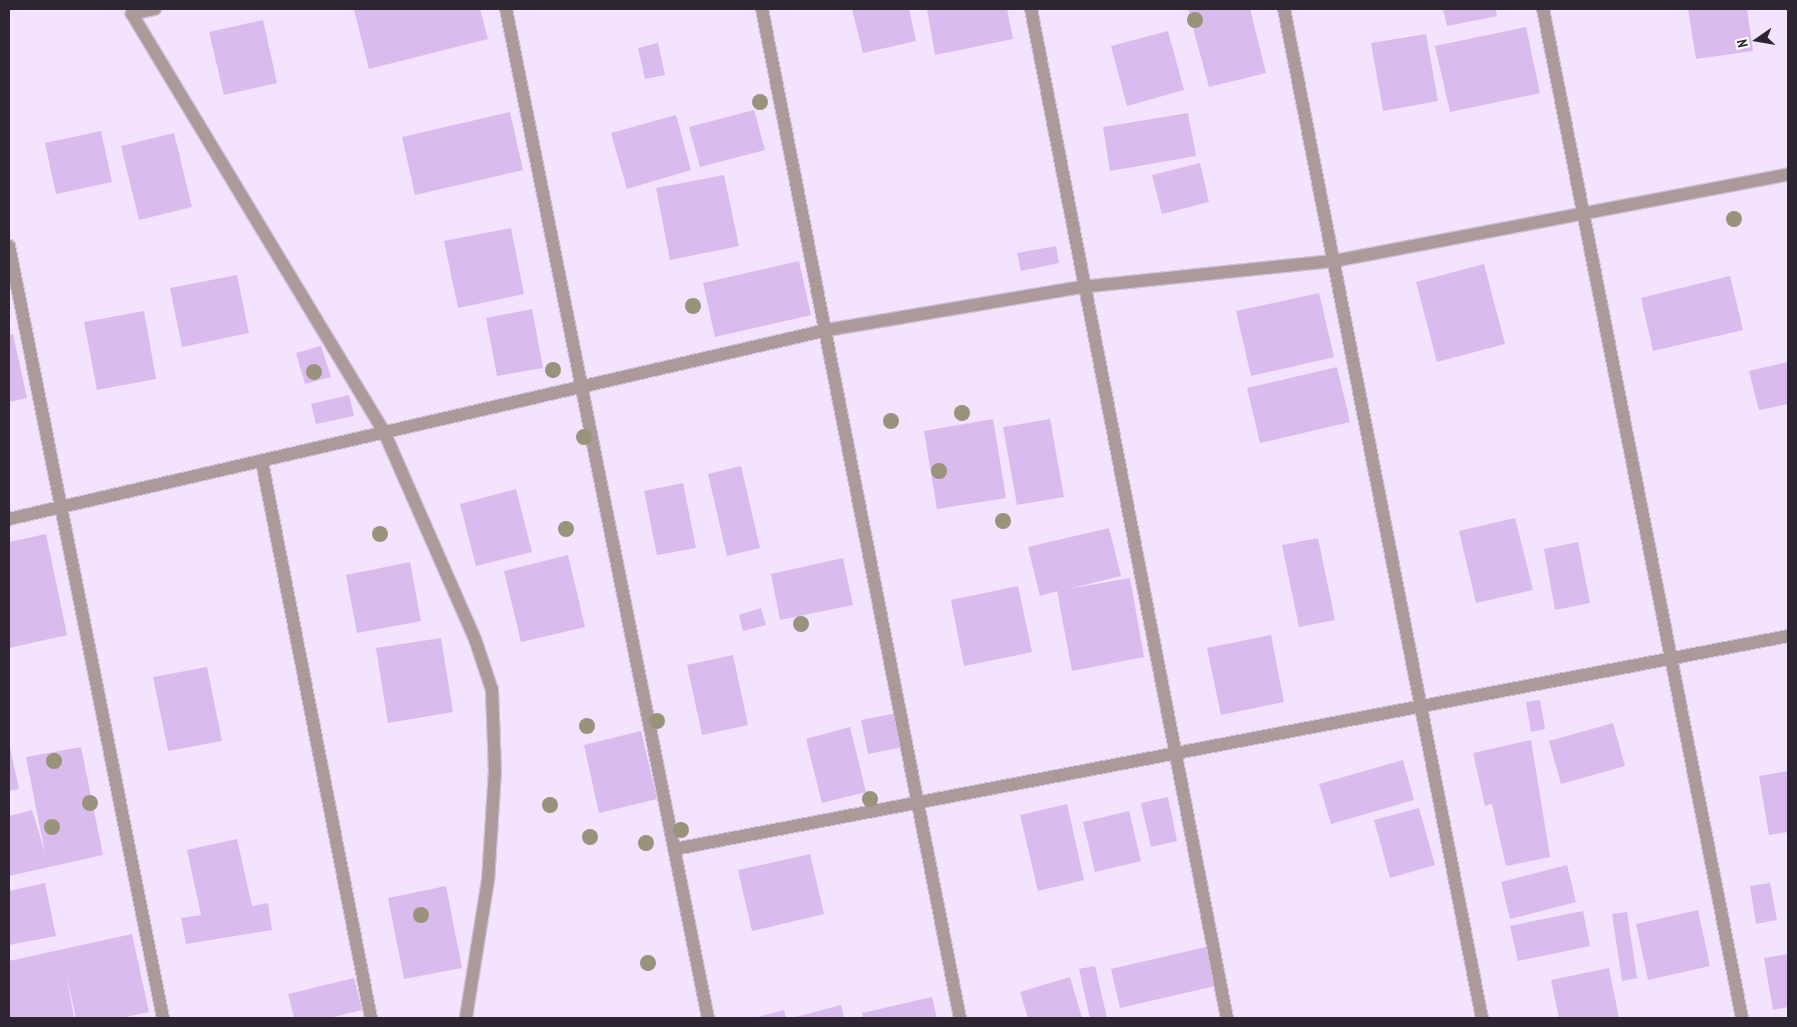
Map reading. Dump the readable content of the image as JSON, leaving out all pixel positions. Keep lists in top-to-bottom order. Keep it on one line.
{"north":"left"}
